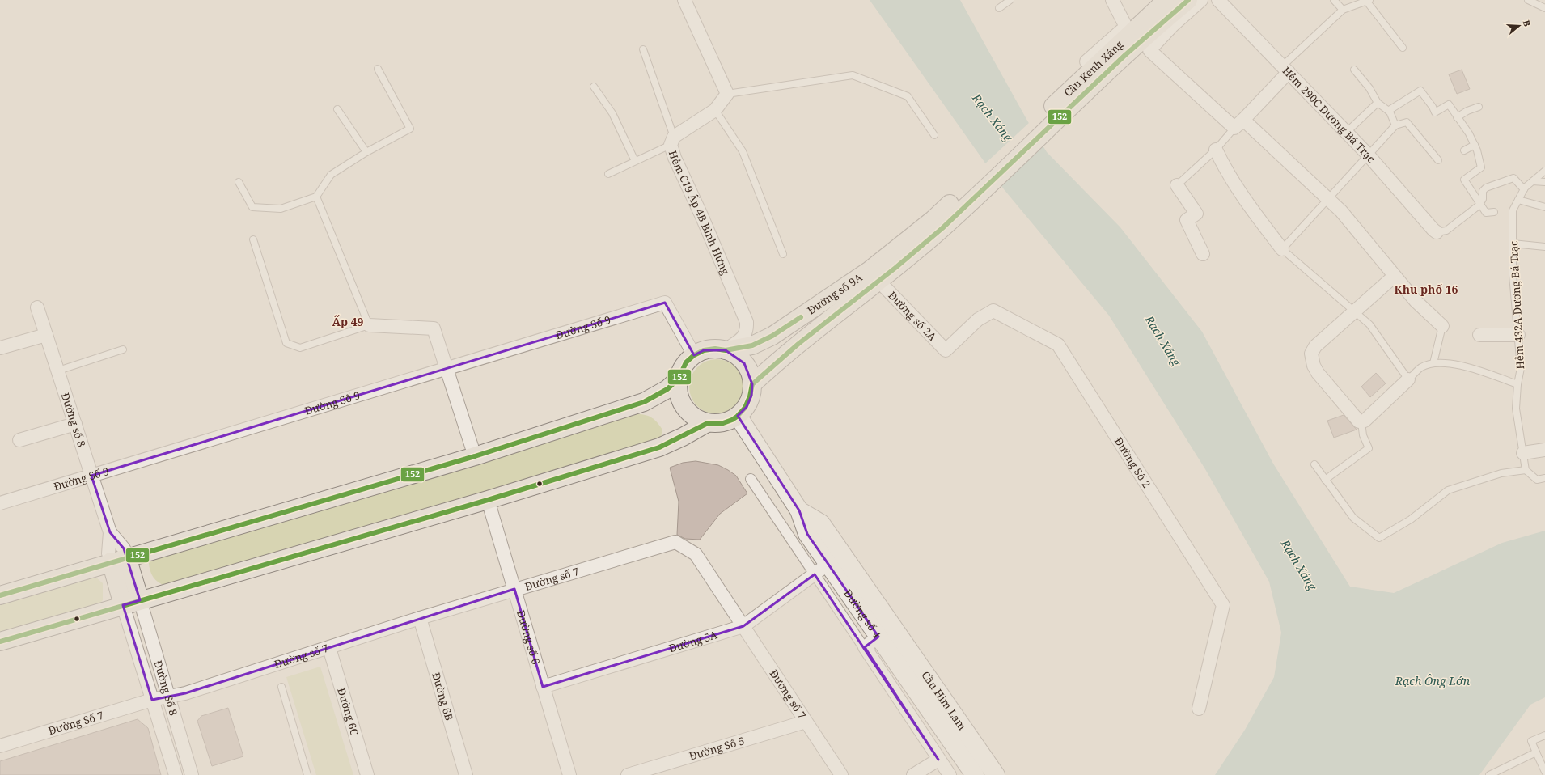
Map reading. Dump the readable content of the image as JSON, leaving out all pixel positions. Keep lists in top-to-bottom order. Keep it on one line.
{"streets":{"main road":["Cầu Kênh Xáng","Đường số 9A","Đường số 4","Cầu Him Lam"],"street":["Hẻm 290C Dương Bá Trạc","Hẻm C19 Ấp 4B Bình Hưng","Đường số 2A","Đường Số 9","Đường số 8","Đường Số 2","Đường số 7","Đường số 6","Đường 5A","Đường Số 8","Đường 6B","Đường 6C","Đường Số 7","Đường Số 5"],"lane":["Hẻm 432A Dương Bá Trạc"]},"crossings":[["Cầu Kênh Xáng","Đường số 9A"],["Hẻm C19 Ấp 4B Bình Hưng","Đường số 9A"],["Hẻm C19 Ấp 4B Bình Hưng","Đường Số 9"],["Hẻm C19 Ấp 4B Bình Hưng","Đường số 4"],["Đường số 9A","Đường số 2A"],["Đường số 9A","Đường Số 9"],["Đường số 9A","Đường số 4"],["Đường số 2A","Đường Số 2"],["Đường Số 9","Đường số 8"],["Đường Số 9","Đường số 4"],["Đường số 7","Đường số 6"],["Đường số 7","Đường 5A"],["Đường số 7","Đường Số 8"],["Đường số 7","Đường 6B"],["Đường số 7","Đường 6C"],["Đường số 7","Đường Số 7"],["Đường số 7","Đường Số 5"],["Đường số 4","Đường 5A"],["Đường số 4","Cầu Him Lam"],["Đường số 6","Đường 5A"],["Đường Số 8","Đường Số 7"]],"districts":["Khu phố 16","Ấp 49"],"water":["Rạch Xáng","Rạch Ông Lớn"],"lines":["transit line 152"],"north":"right"}
